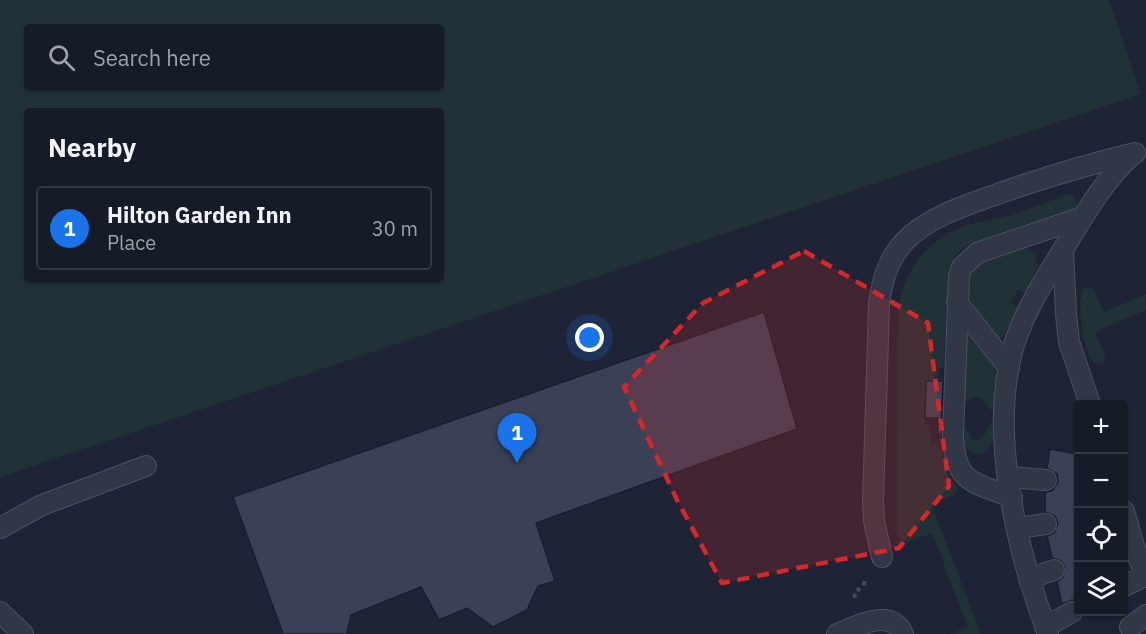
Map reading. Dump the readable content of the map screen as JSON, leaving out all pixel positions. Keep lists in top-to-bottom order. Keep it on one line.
{"page":{"search":"Search here","heading":"Nearby","list":[{"mark":"1","name":"Hilton Garden Inn","note":"Place","value":"30 m"}],"map_buttons":["+","−"],"pins":"1"}}
